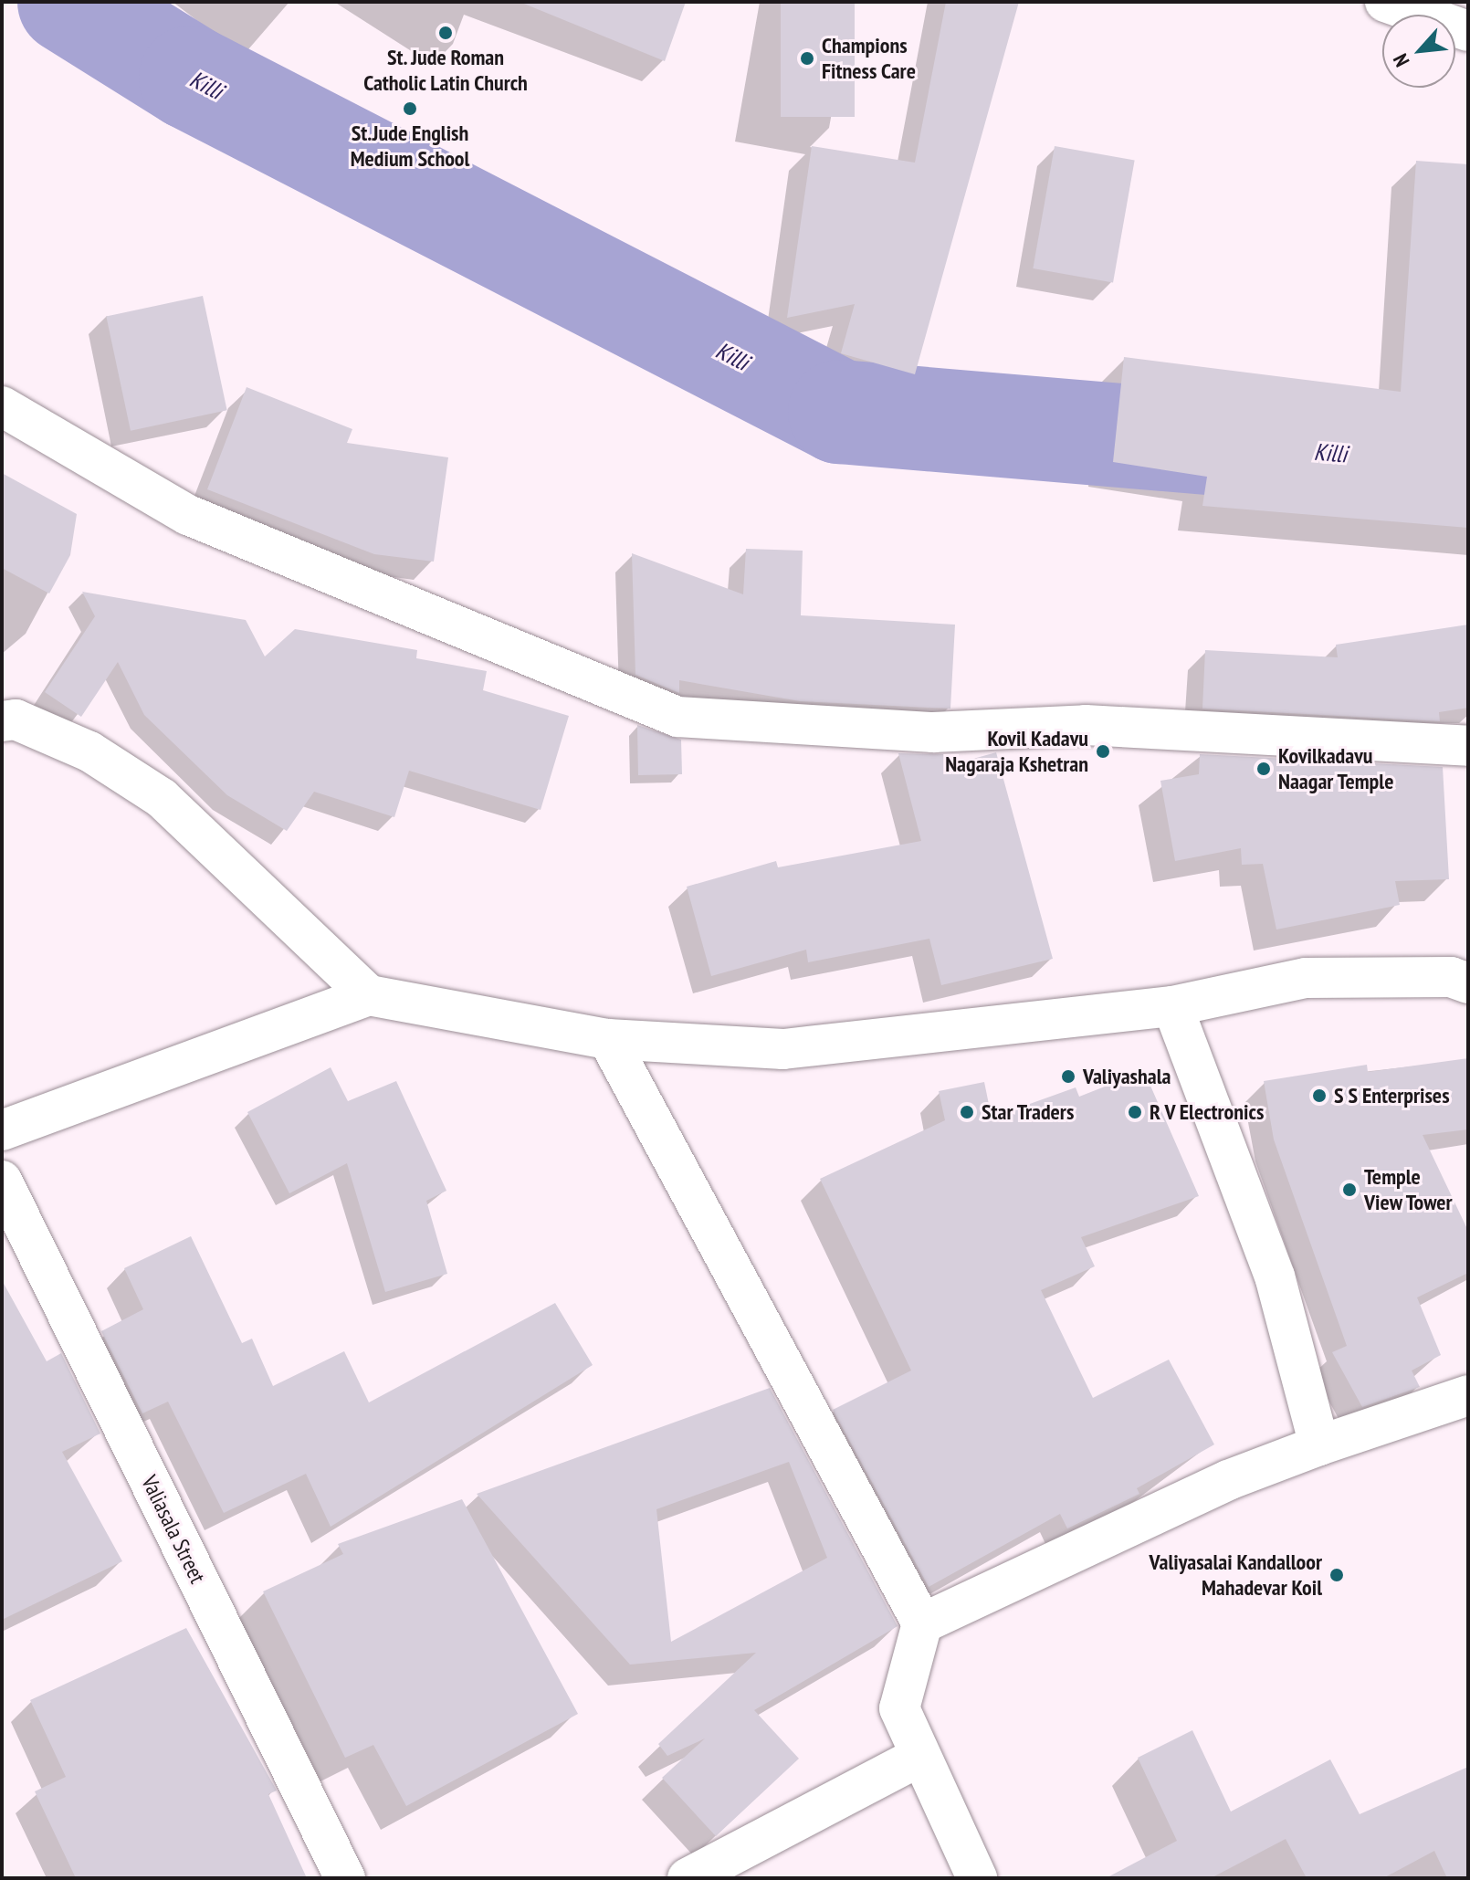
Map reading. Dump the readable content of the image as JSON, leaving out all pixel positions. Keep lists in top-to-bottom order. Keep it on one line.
{"streets":{"street":["Valiasala Street"]},"water":["Killi"],"places":["St. Jude Roman Catholic Latin Church","Champions Fitness Care","St.Jude English Medium School","Kovil Kadavu Nagaraja Kshetran","Kovilkadavu Naagar Temple","Valiyashala","S S Enterprises","Star Traders","R V Electronics","Temple View Tower","Valiyasalai Kandalloor Mahadevar Koil"],"north":"bottom left"}
